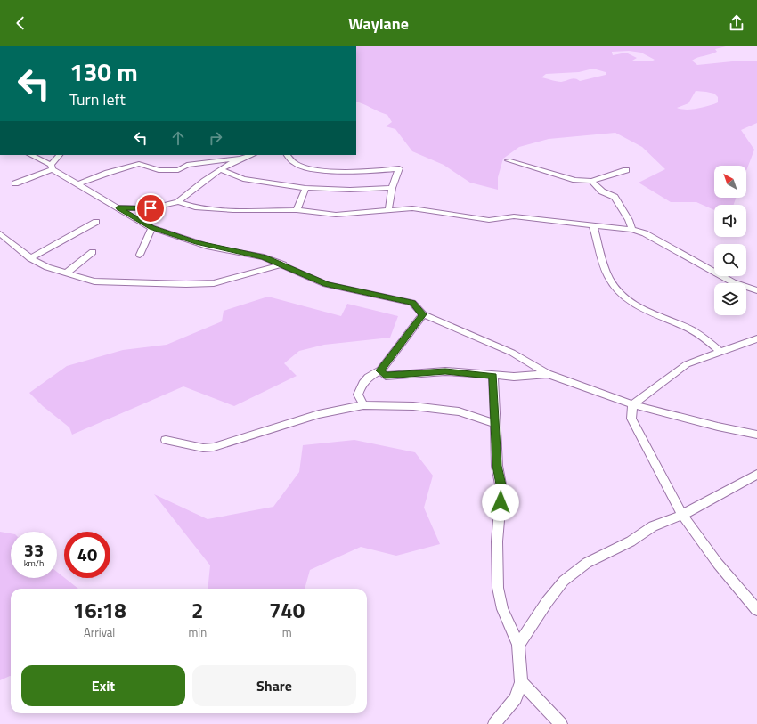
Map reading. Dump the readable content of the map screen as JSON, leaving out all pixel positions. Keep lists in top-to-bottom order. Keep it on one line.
{"north":"top left","page":{"header":"Waylane","turn":["130 m","Turn left"],"speed":"33 km/h","limit":"40","eta":["16:18","Arrival","2","min","740","m"],"buttons":["Exit","Share"]}}
